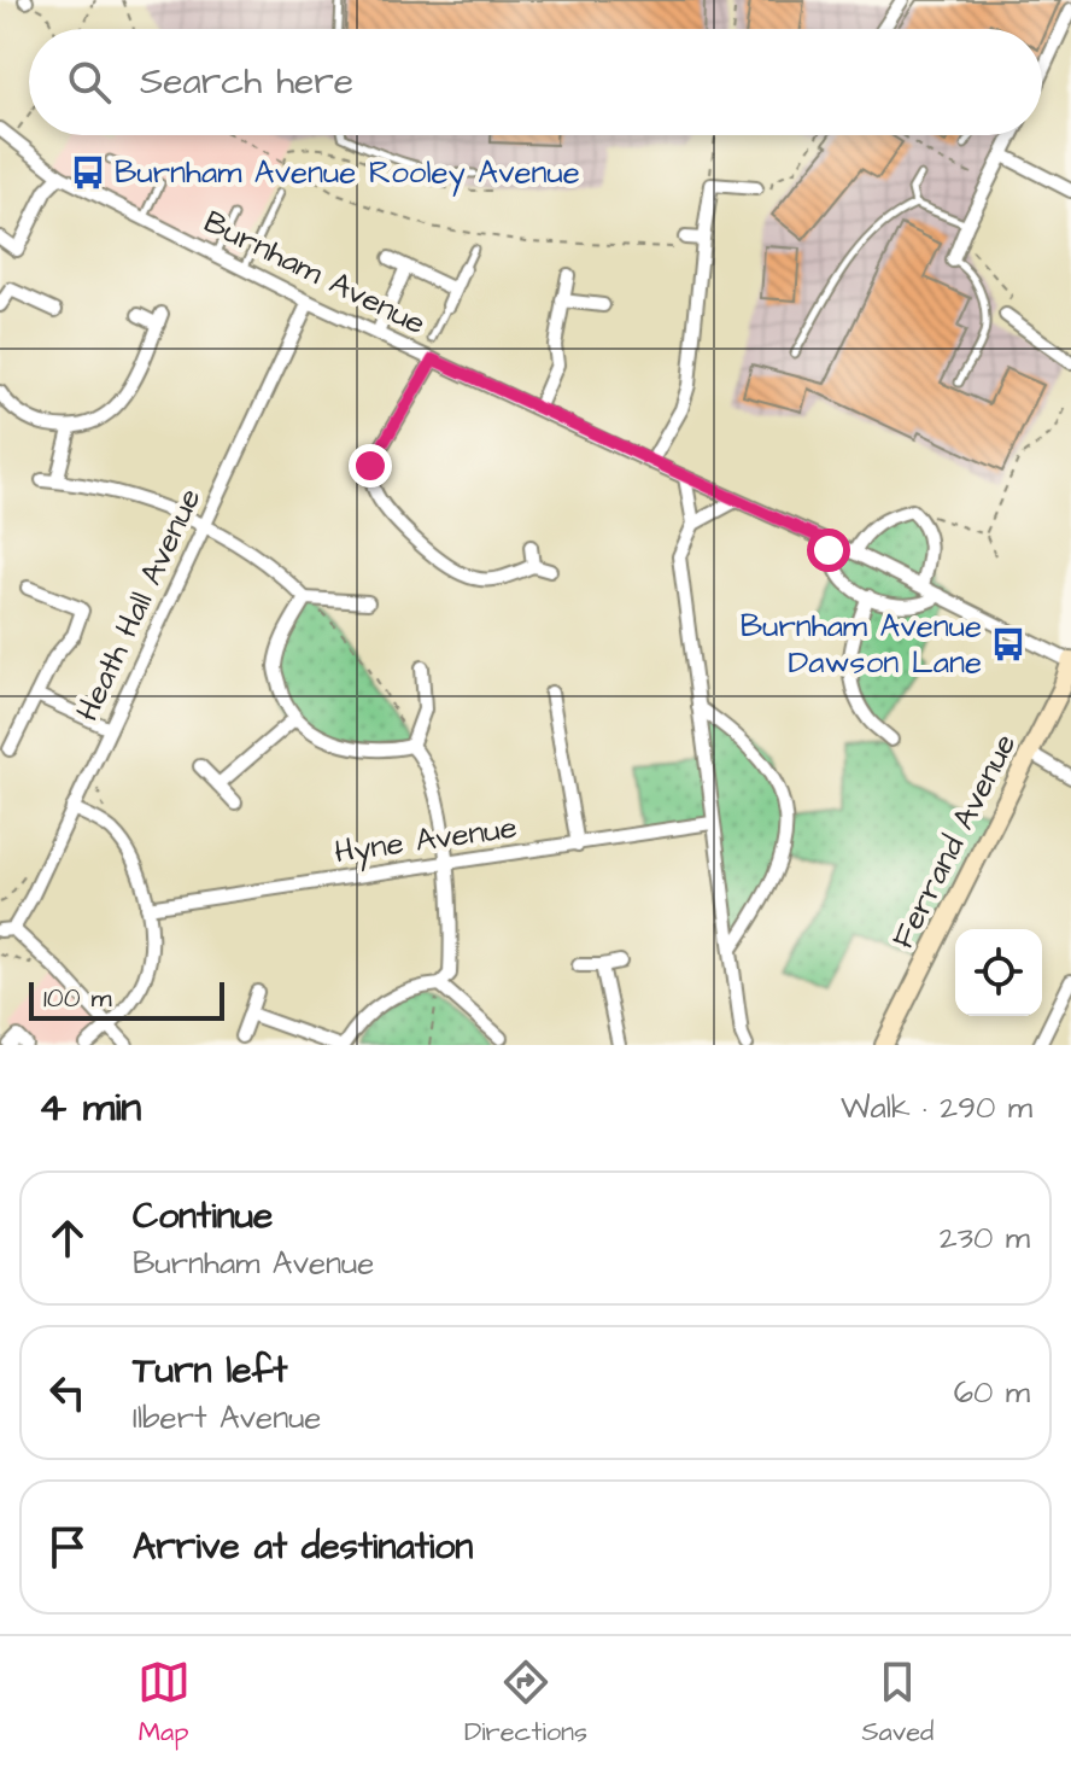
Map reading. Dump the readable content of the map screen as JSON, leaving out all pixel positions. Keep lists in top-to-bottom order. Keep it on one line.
{"streets":{"street":["Burnham Avenue","Heath Hall Avenue","Hyne Avenue","Ferrand Avenue"]},"crossings":[["Burnham Avenue","Heath Hall Avenue"],["Burnham Avenue","Ferrand Avenue"]],"places":{"bus stop":["Burnham Avenue Rooley Avenue","Burnham Avenue Dawson Lane"]},"scale_bar":"100 m","page":{"search":"Search here","scale":"100 m","heading":["4 min","Walk · 290 m"],"list":[["Continue","Burnham Avenue","230 m"],["Turn left","Ilbert Avenue","60 m"],"Arrive at destination"],"nav":["Map","Directions","Saved"]}}
